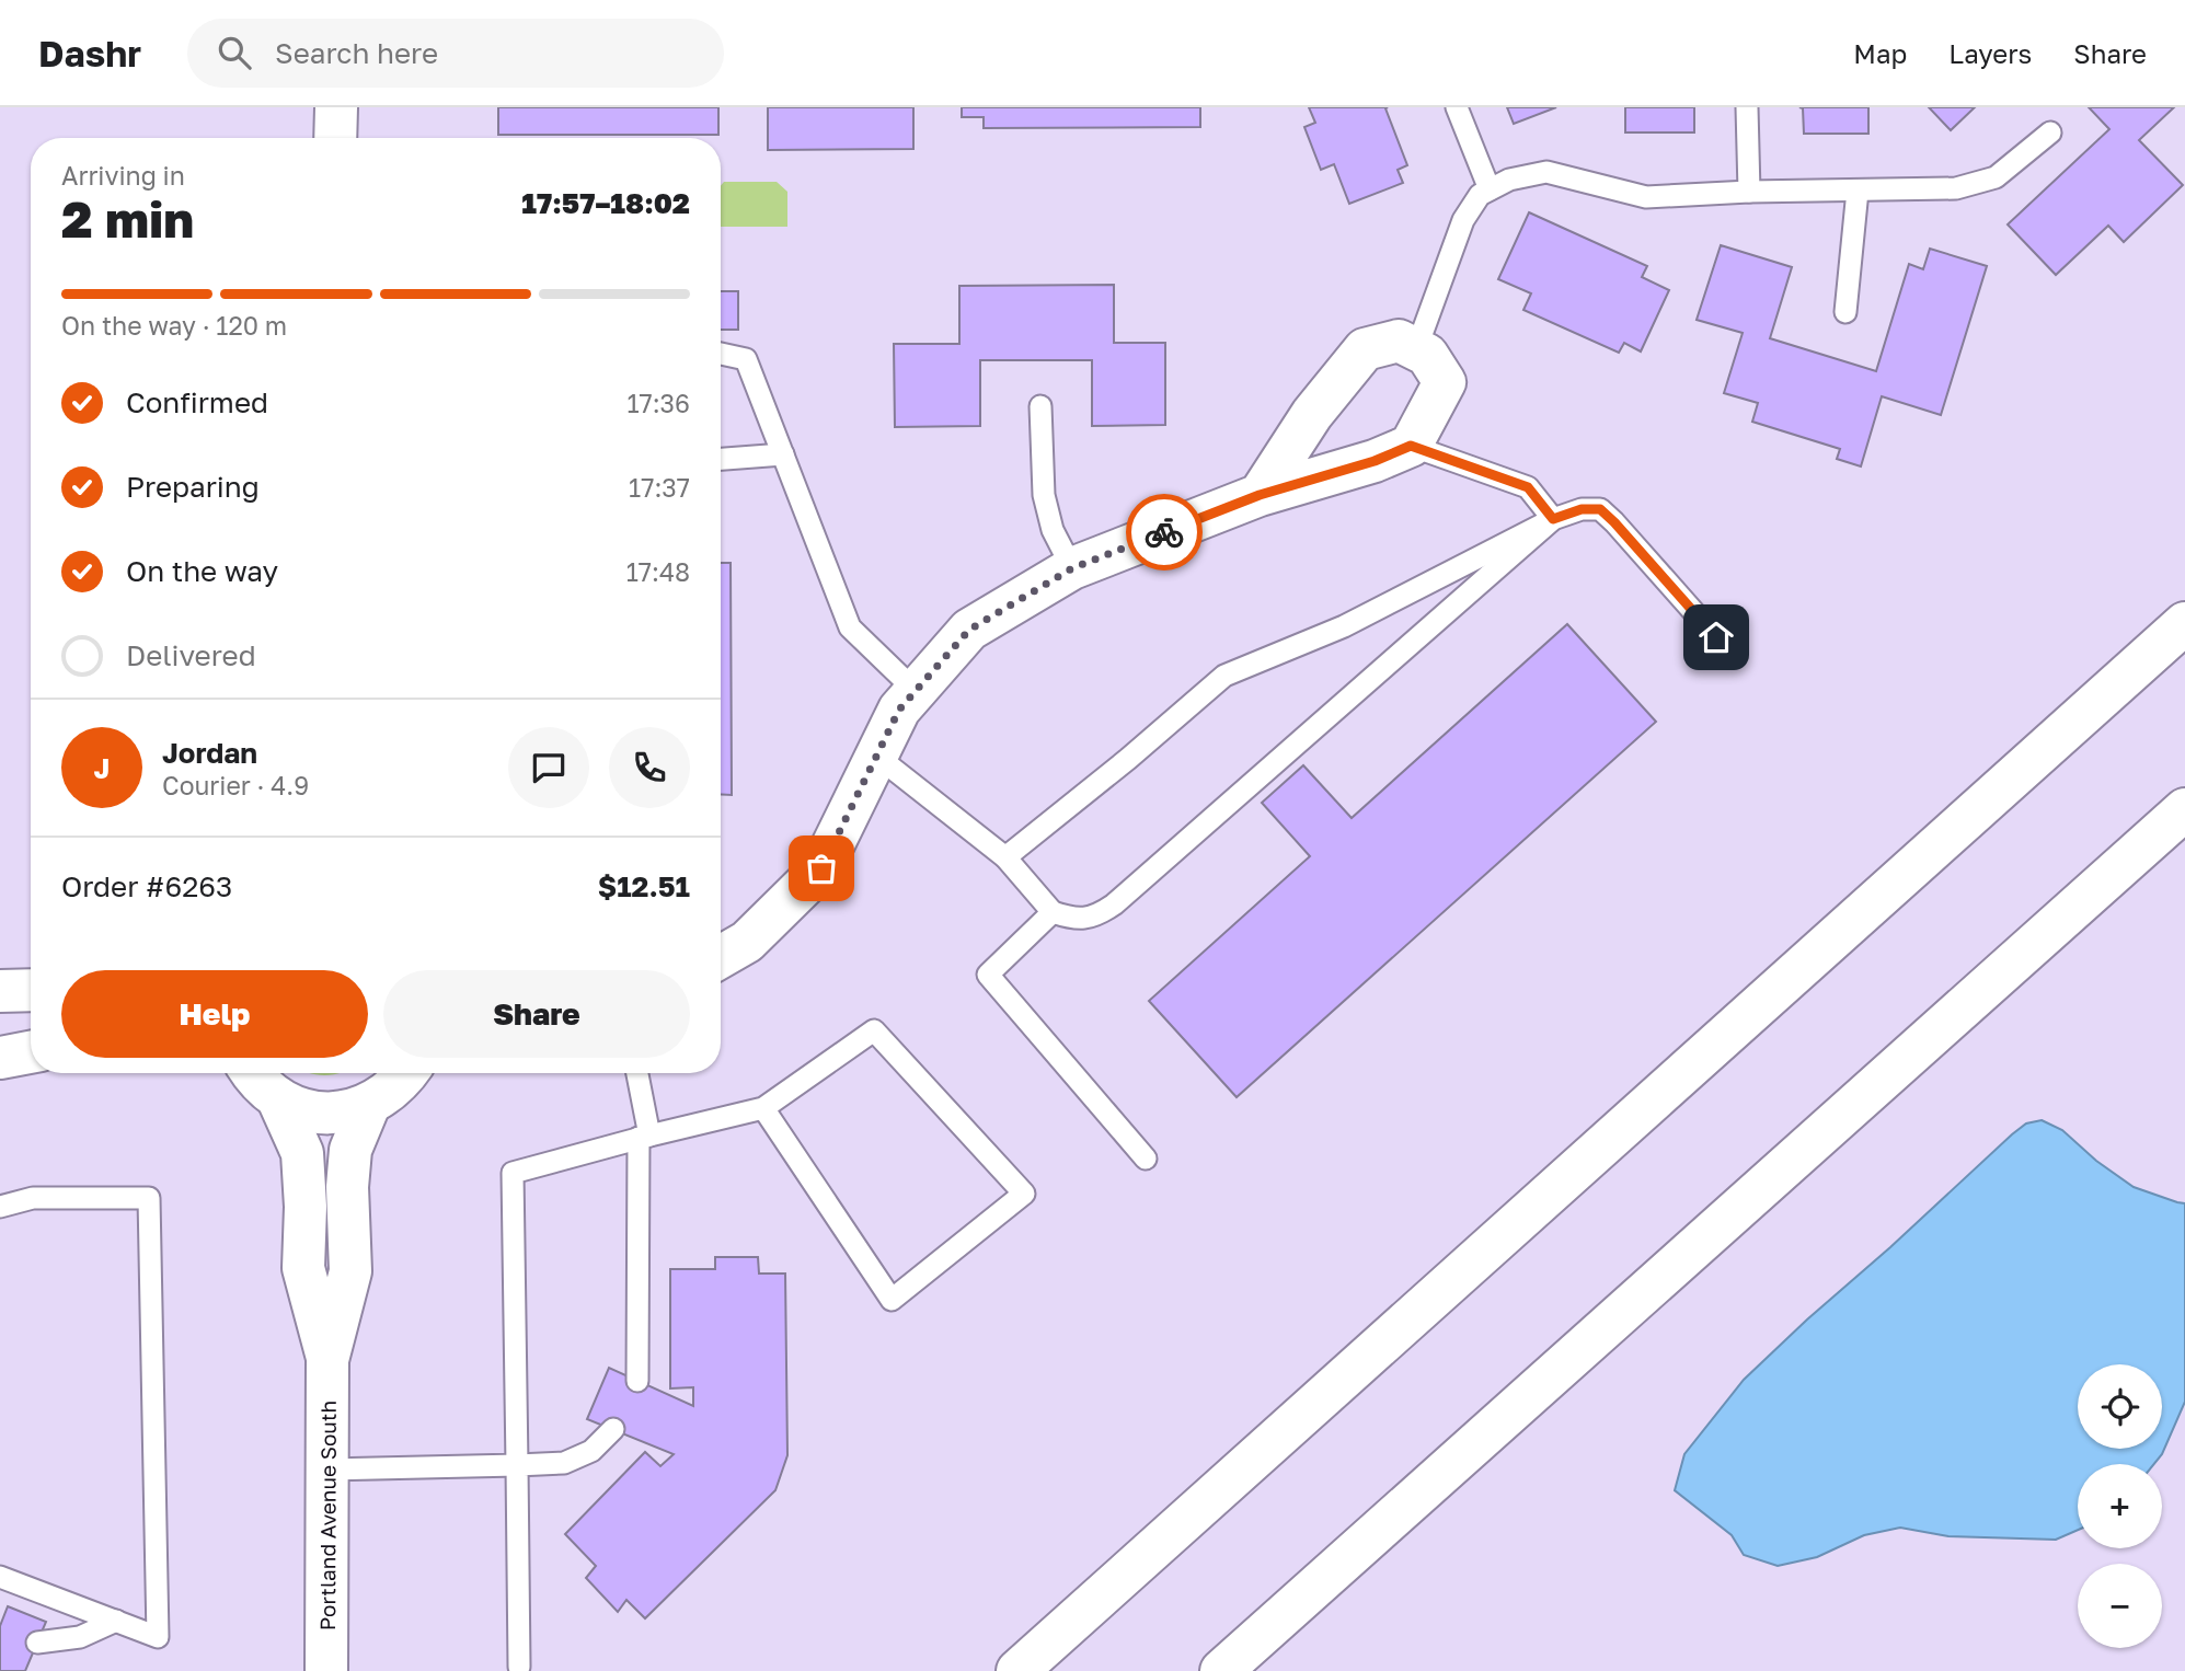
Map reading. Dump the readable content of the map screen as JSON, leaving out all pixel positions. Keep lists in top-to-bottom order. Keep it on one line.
{"streets":{"main road":["Portland Avenue South"]},"page":{"header":"Dashr","search":"Search here","nav":["Map","Layers","Share"],"heading":["2 min","Arriving in","17:57–18:02"],"panel":["Jordan","Courier · 4.9","Order #6263","$12.51"],"bar":"On the way · 120 m","list":[["Confirmed","17:36"],["Preparing","17:37"],["On the way","17:48"],"Delivered"],"round":"J","buttons":["Help","Share"],"map_buttons":["+","−"]}}
